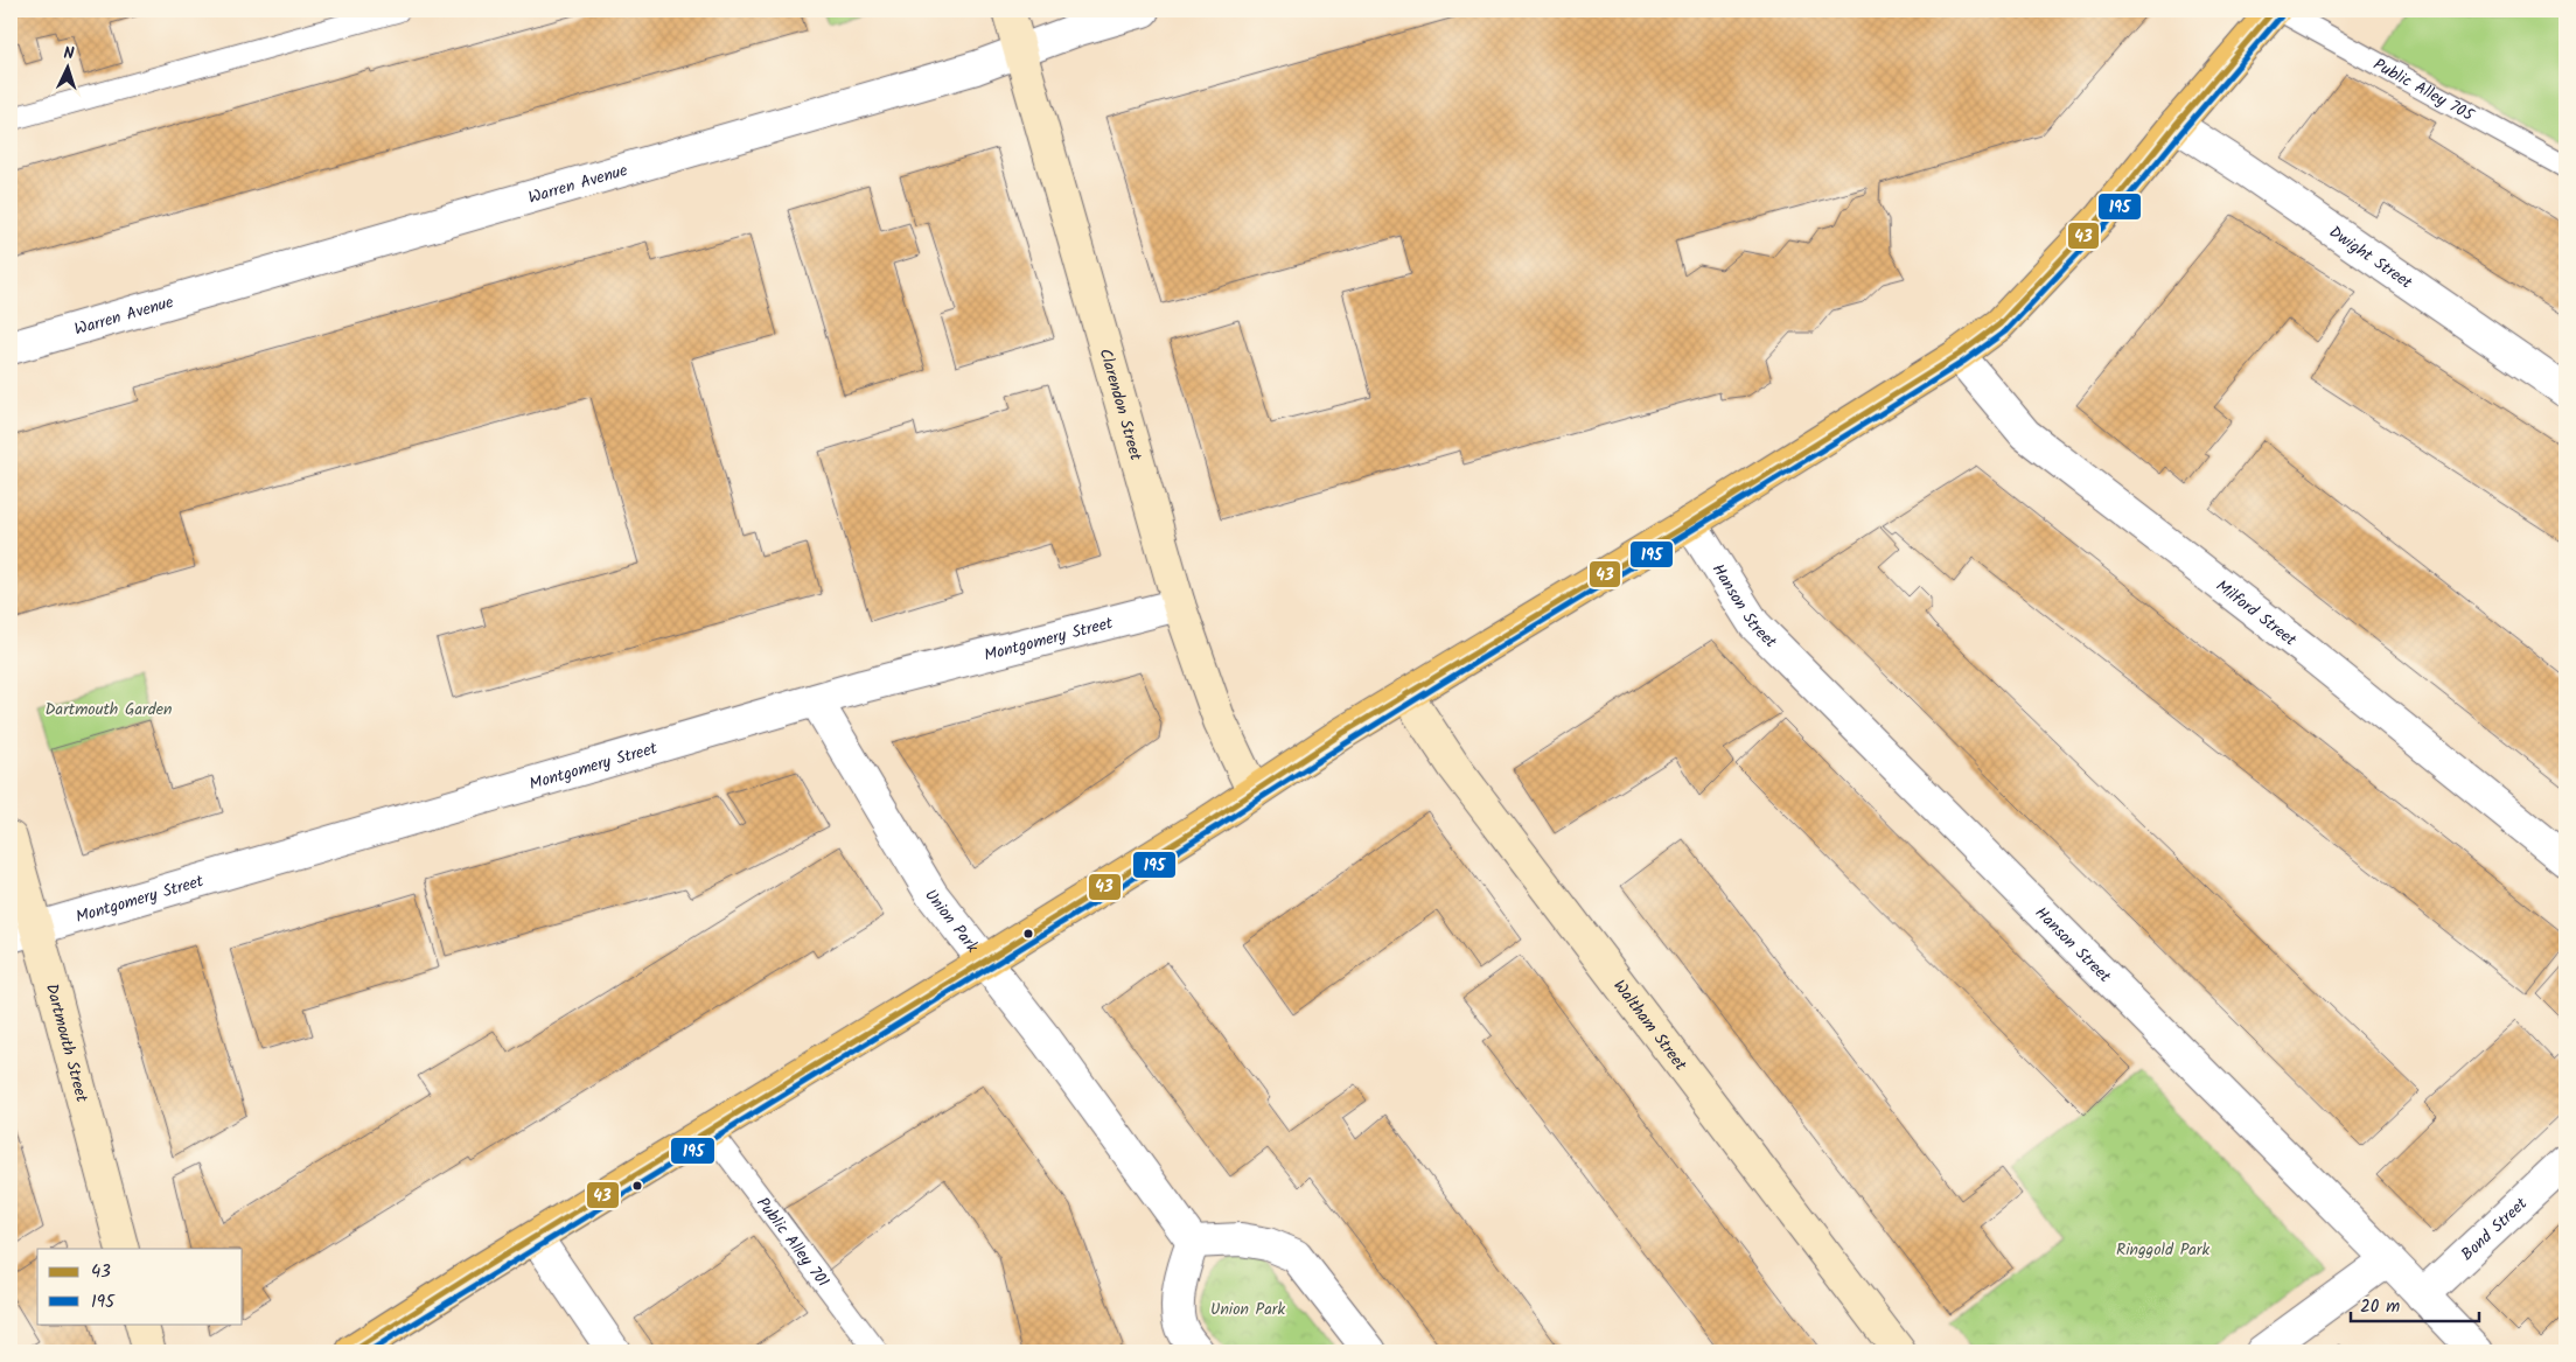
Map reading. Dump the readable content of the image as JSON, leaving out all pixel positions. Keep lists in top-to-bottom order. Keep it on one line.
{"streets":{"main road":["Clarendon Street","Waltham Street","Dartmouth Street"],"street":["Warren Avenue","Dwight Street","Hanson Street","Milford Street","Montgomery Street","Union Park","Bond Street"],"lane":["Public Alley 705","Public Alley 701"]},"crossings":[["Warren Avenue","Clarendon Street"],["Clarendon Street","Montgomery Street"],["Hanson Street","Bond Street"],["Montgomery Street","Union Park"],["Montgomery Street","Dartmouth Street"]],"parks":["Dartmouth Garden","Ringgold Park","Union Park"],"lines":["transit line 43","transit line 195"],"legend":["43","195"],"scale_bar":"20 m","north":"top"}
